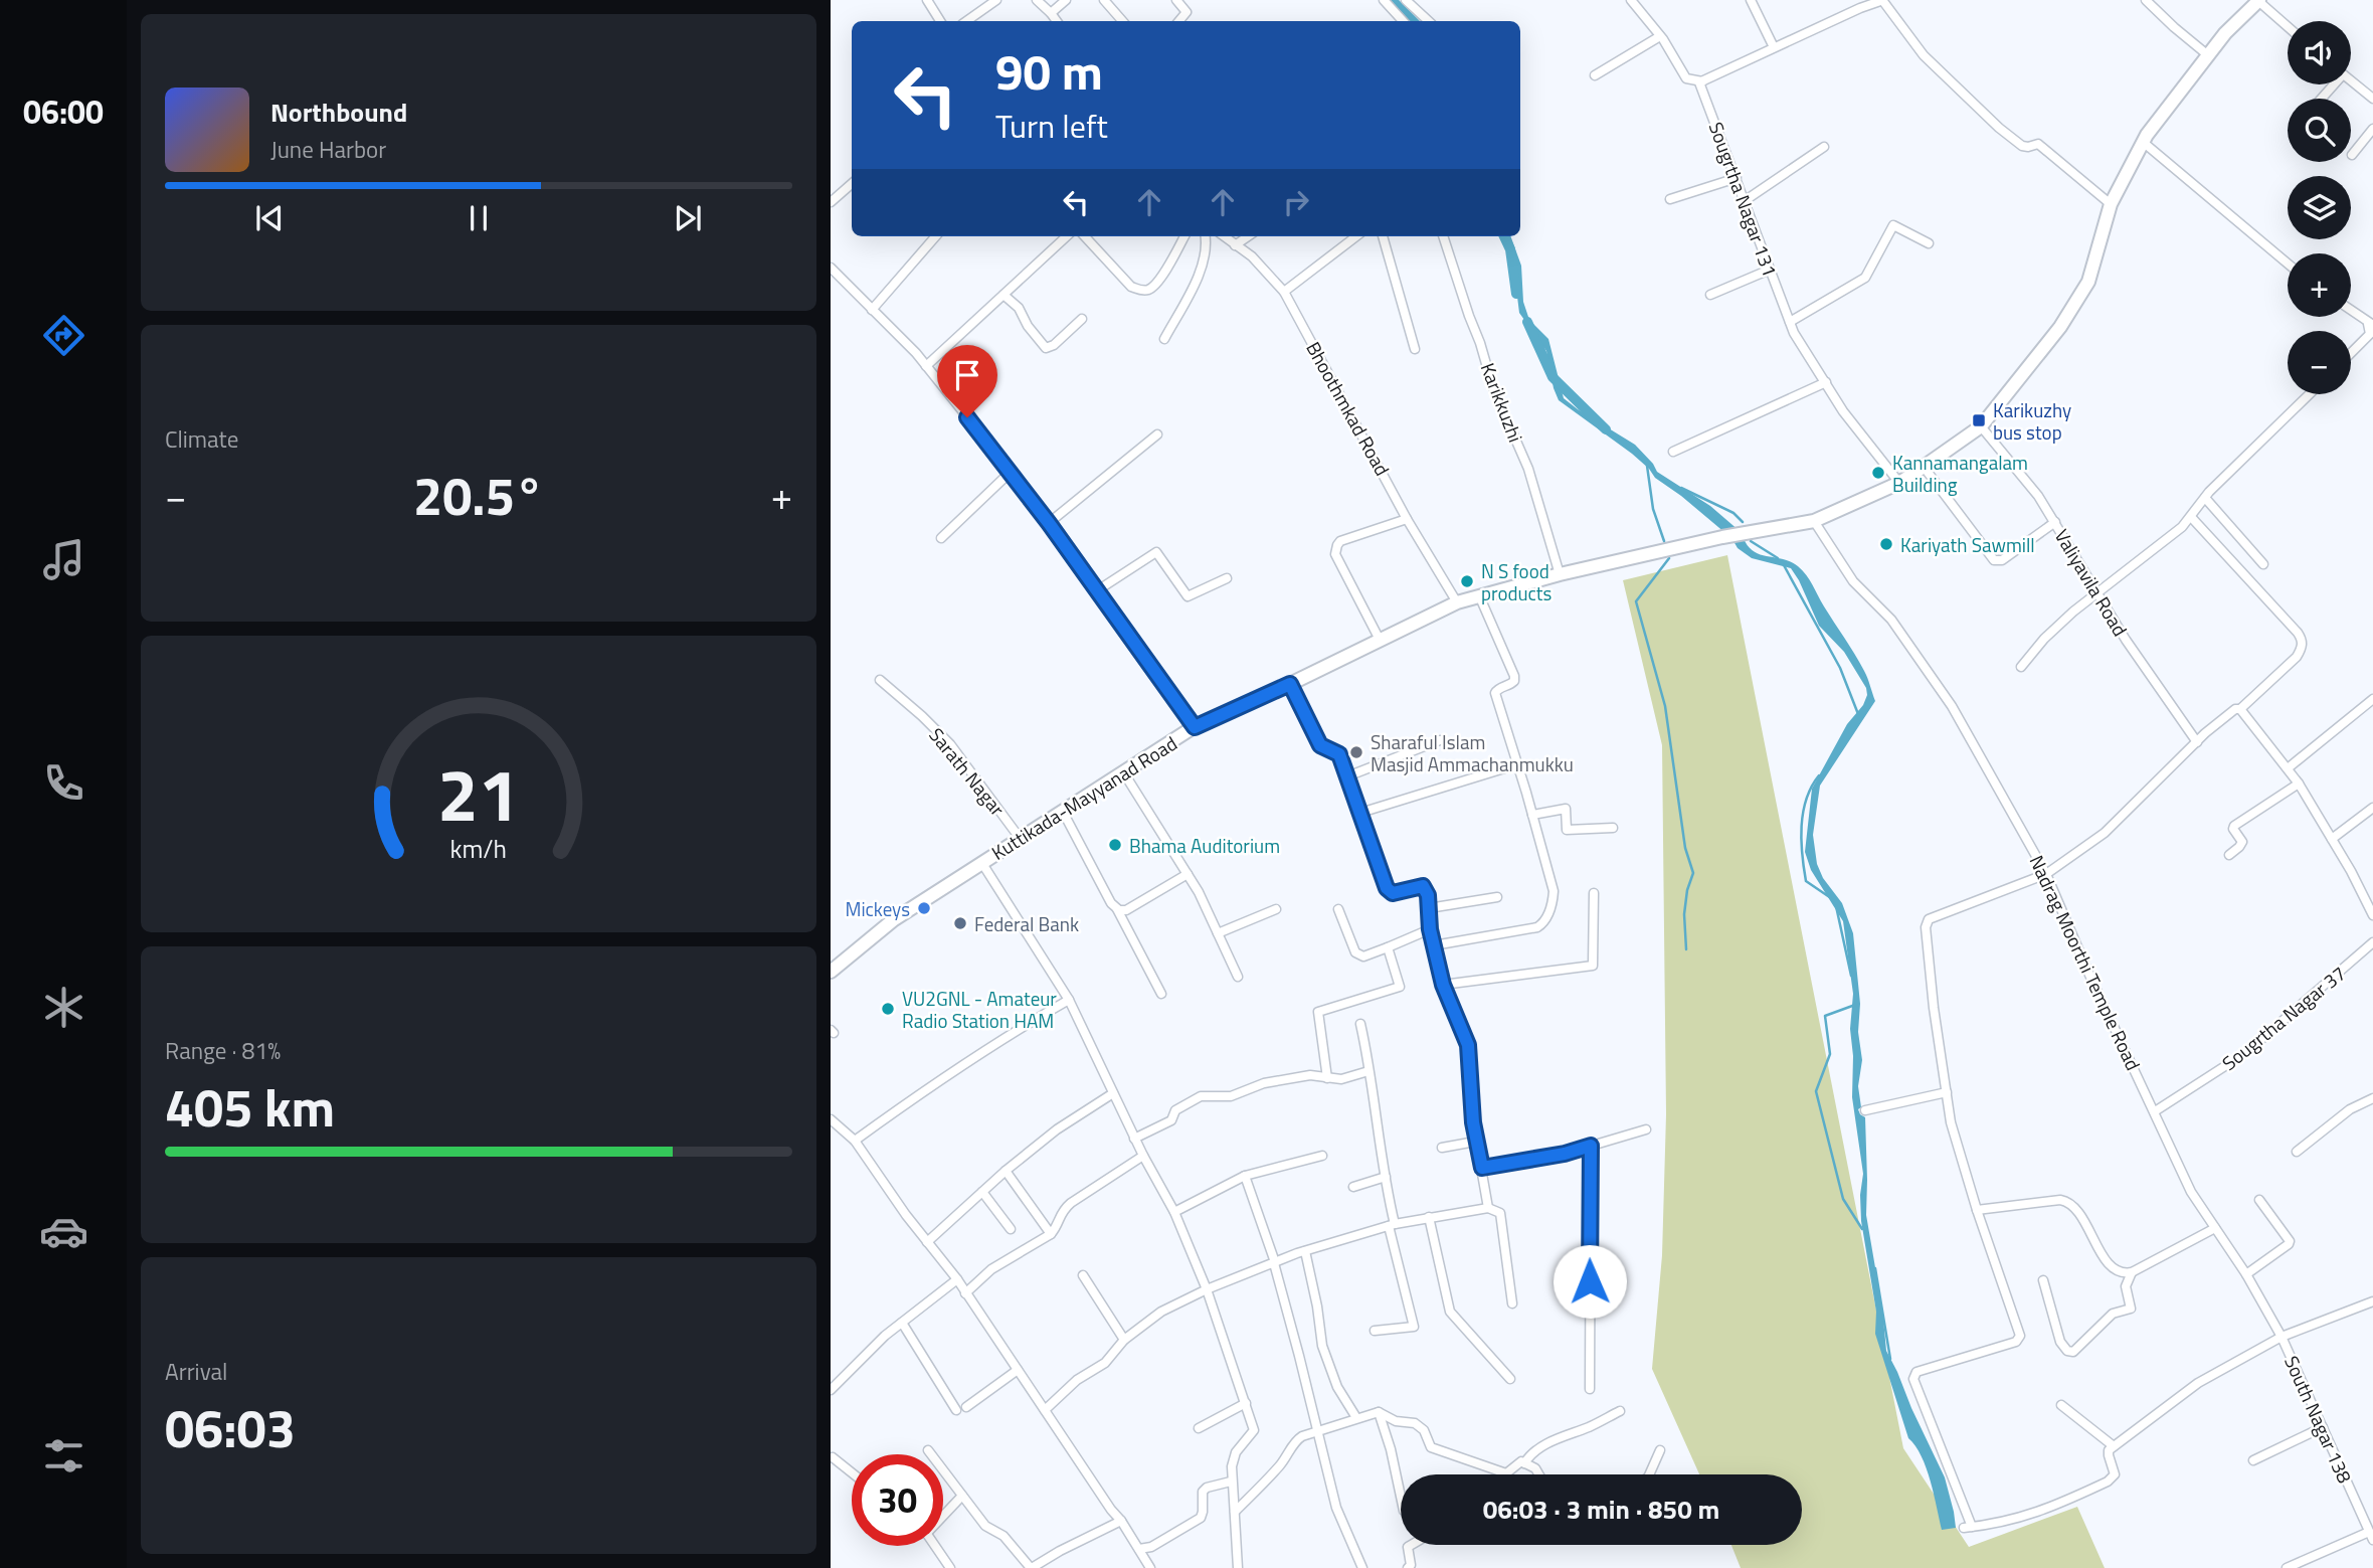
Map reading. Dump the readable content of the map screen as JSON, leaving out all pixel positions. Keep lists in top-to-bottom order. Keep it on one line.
{"streets":{"main road":["Kuttikada-Mayyanad Road"],"street":["Sougrtha Nagar 131","Karikkuzhi","Bhoothmkad Road","Valiyavila Road","Sarath Nagar","Nadrag Moorthi Temple Road","Sougrtha Nagar 37","South Nagar 138"]},"crossings":[["Sougrtha Nagar 131","Kuttikada-Mayyanad Road"],["Karikkuzhi","Kuttikada-Mayyanad Road"],["Bhoothmkad Road","Kuttikada-Mayyanad Road"],["Valiyavila Road","Kuttikada-Mayyanad Road"],["Sarath Nagar","Kuttikada-Mayyanad Road"],["Kuttikada-Mayyanad Road","Nadrag Moorthi Temple Road"],["Nadrag Moorthi Temple Road","Sougrtha Nagar 37"],["Nadrag Moorthi Temple Road","South Nagar 138"]],"places":{"transit":["Karikuzhy bus stop"],"other":["Kannamangalam Building","Kariyath Sawmill","N S food products","Sharaful Islam Masjid Ammachanmukku","Bhama Auditorium","Mickeys","Federal Bank","VU2GNL - Amateur Radio Station HAM"]},"page":{"tabs":"06:00","map_buttons":["+","−"],"turn":["90 m","Turn left"],"song":["Northbound","June Harbor"],"tile":["Climate",["Range · 81%","405 km"],["Arrival","06:03"]],"heat":["−","20.5°","+"],"limit":"30","trip":"06:03 · 3 min · 850 m","gauge":["21","km/h"]}}
